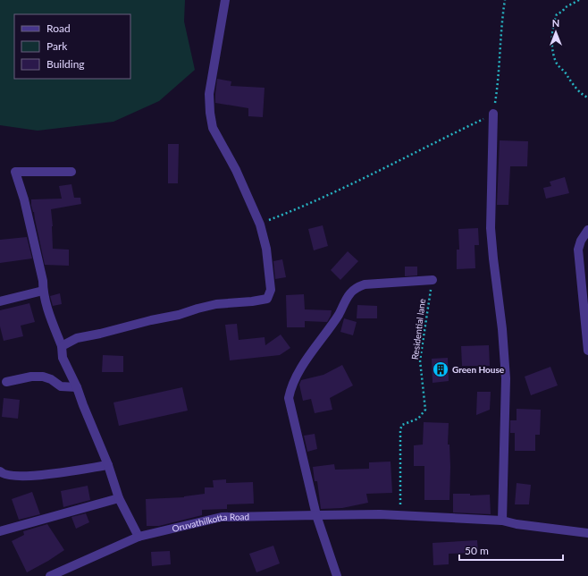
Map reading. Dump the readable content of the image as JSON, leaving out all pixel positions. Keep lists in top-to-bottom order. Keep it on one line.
{"streets":{"street":["Oruvathilkotta Road"],"path":["Residential lane"]},"crossings":[["Residential lane","Oruvathilkotta Road"]],"places":{"building":["Green House"]},"legend":["Road","Park","Building"],"scale_bar":"50 m","north":"top"}
